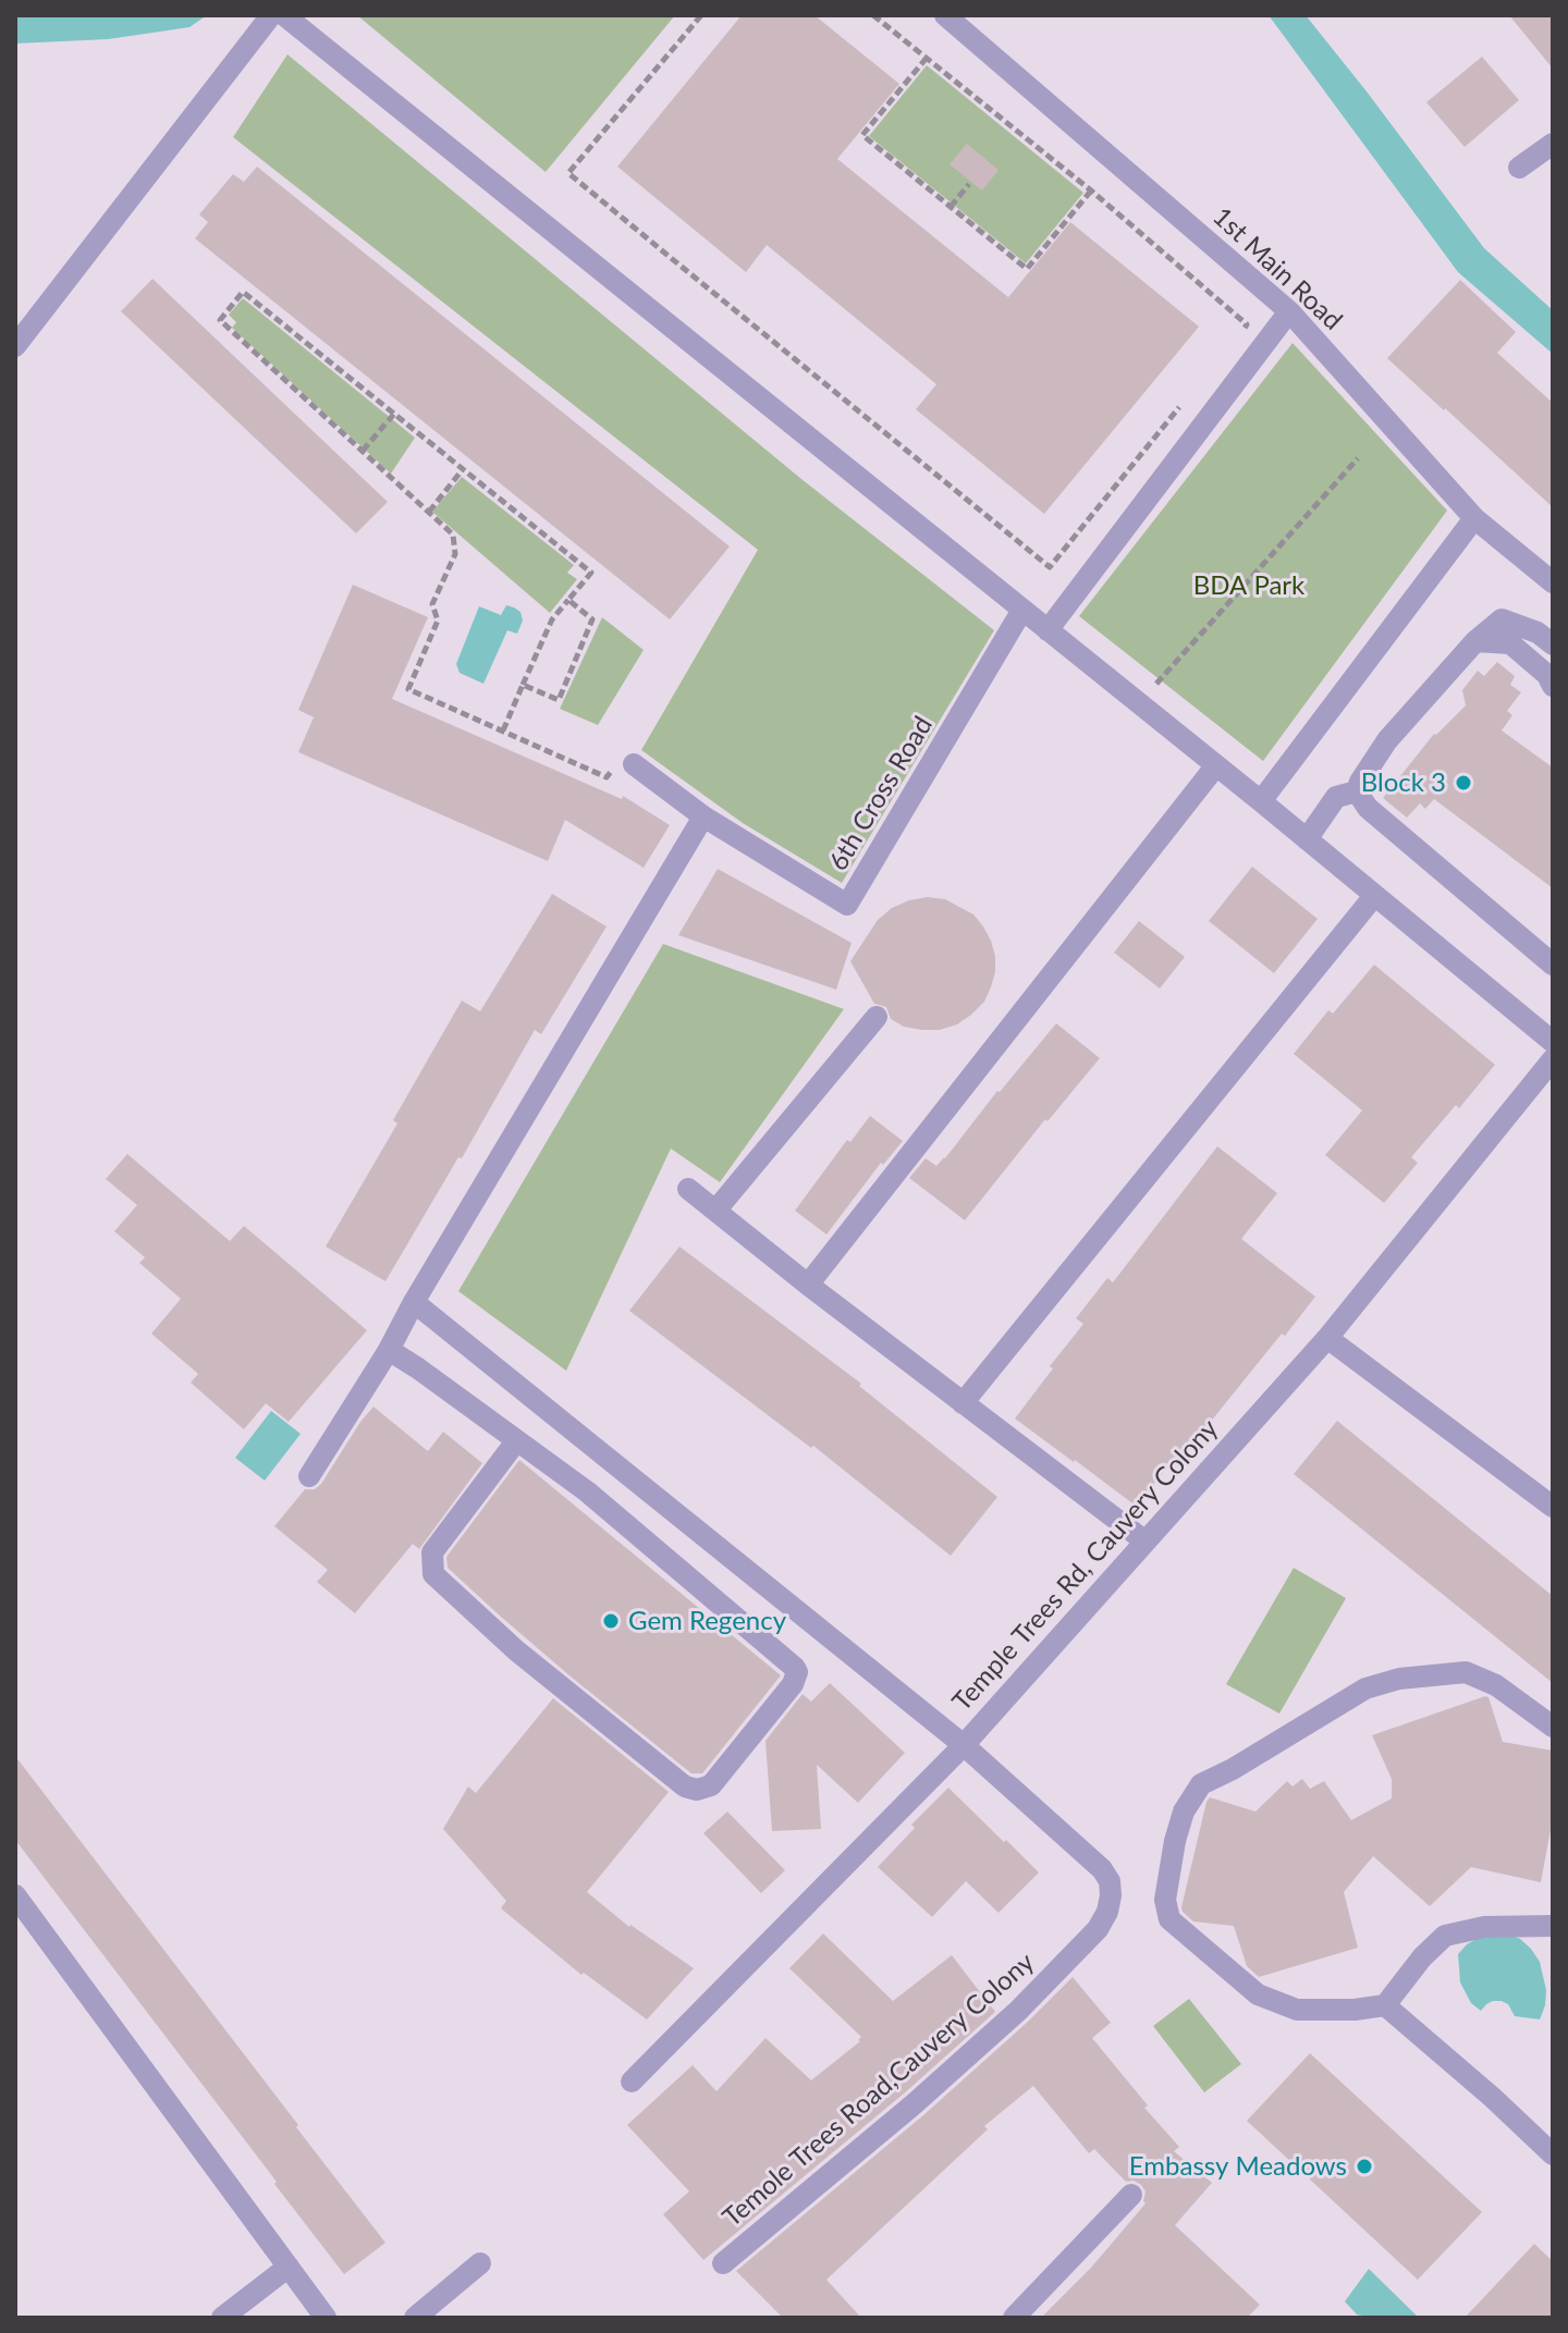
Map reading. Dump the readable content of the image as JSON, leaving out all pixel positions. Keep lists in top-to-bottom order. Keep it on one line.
{"streets":{"street":["1st Main Road","6th Cross Road","Temple Trees Rd, Cauvery Colony","Temole Trees Road,Cauvery Colony"]},"crossings":[["Temple Trees Rd, Cauvery Colony","Temole Trees Road,Cauvery Colony"]],"parks":["BDA Park"],"places":["Block 3","Gem Regency","Embassy Meadows"]}
